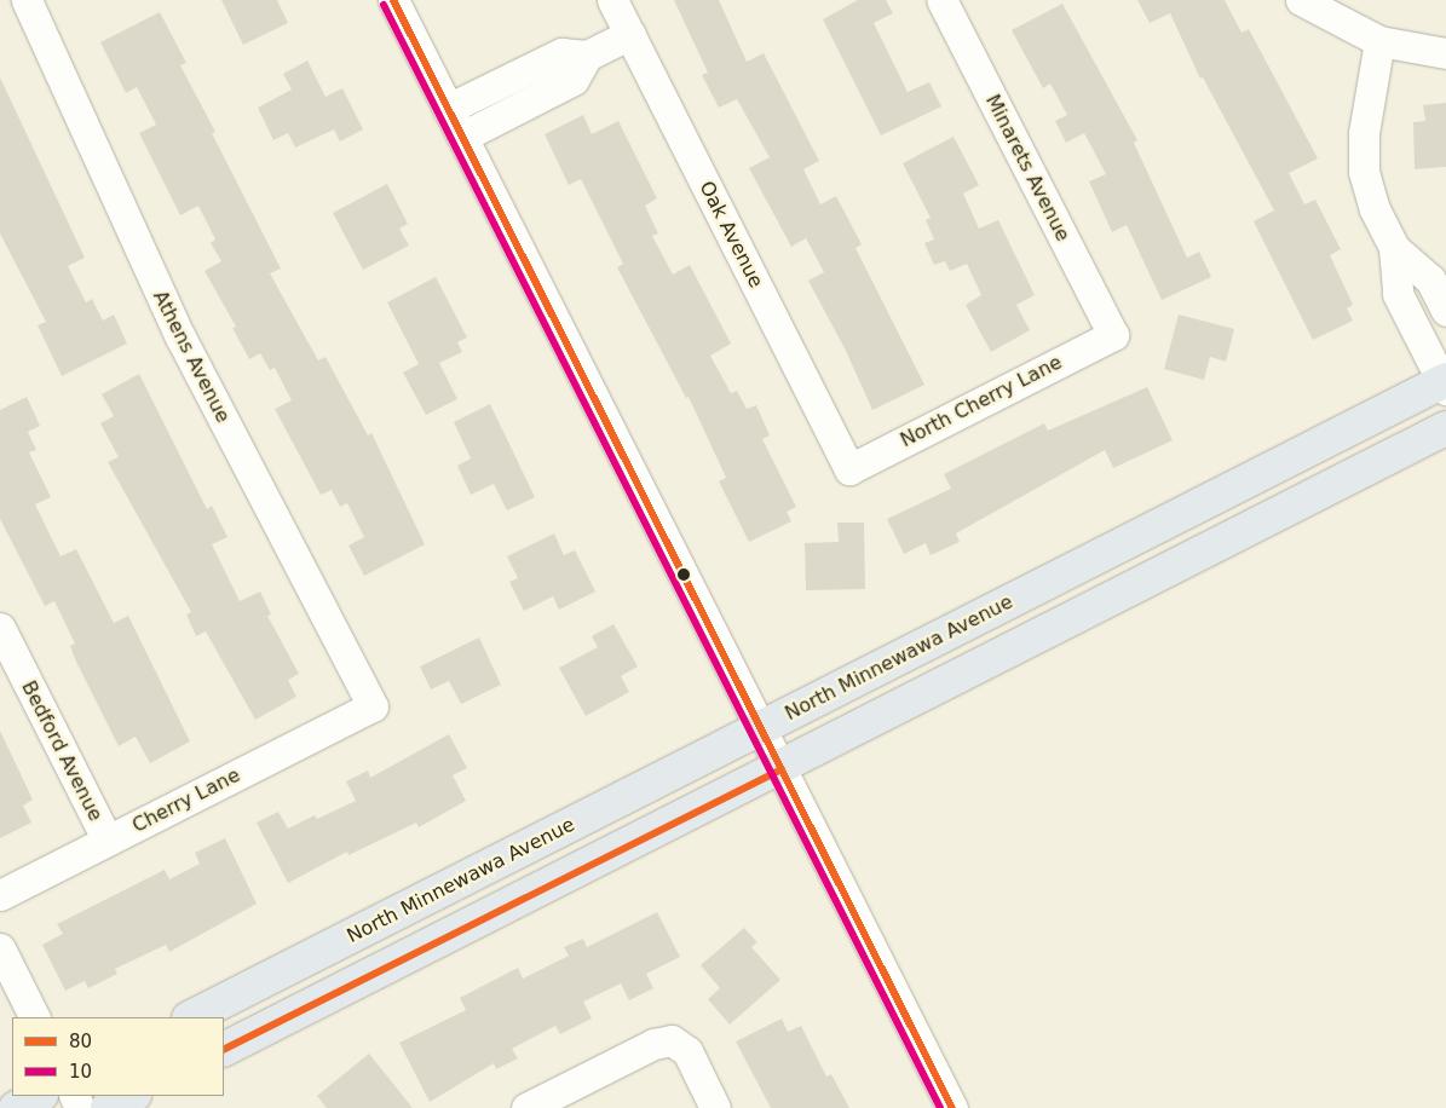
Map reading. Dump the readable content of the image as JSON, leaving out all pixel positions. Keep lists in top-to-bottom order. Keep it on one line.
{"streets":{"main road":["North Minnewawa Avenue"],"street":["Minarets Avenue","Oak Avenue","Athens Avenue","North Cherry Lane","Bedford Avenue","Cherry Lane"]},"crossings":[["Minarets Avenue","North Cherry Lane"],["Oak Avenue","North Cherry Lane"],["Athens Avenue","Cherry Lane"],["Bedford Avenue","Cherry Lane"]],"lines":["transit line 80","transit line 10"],"legend":["80","10"]}
